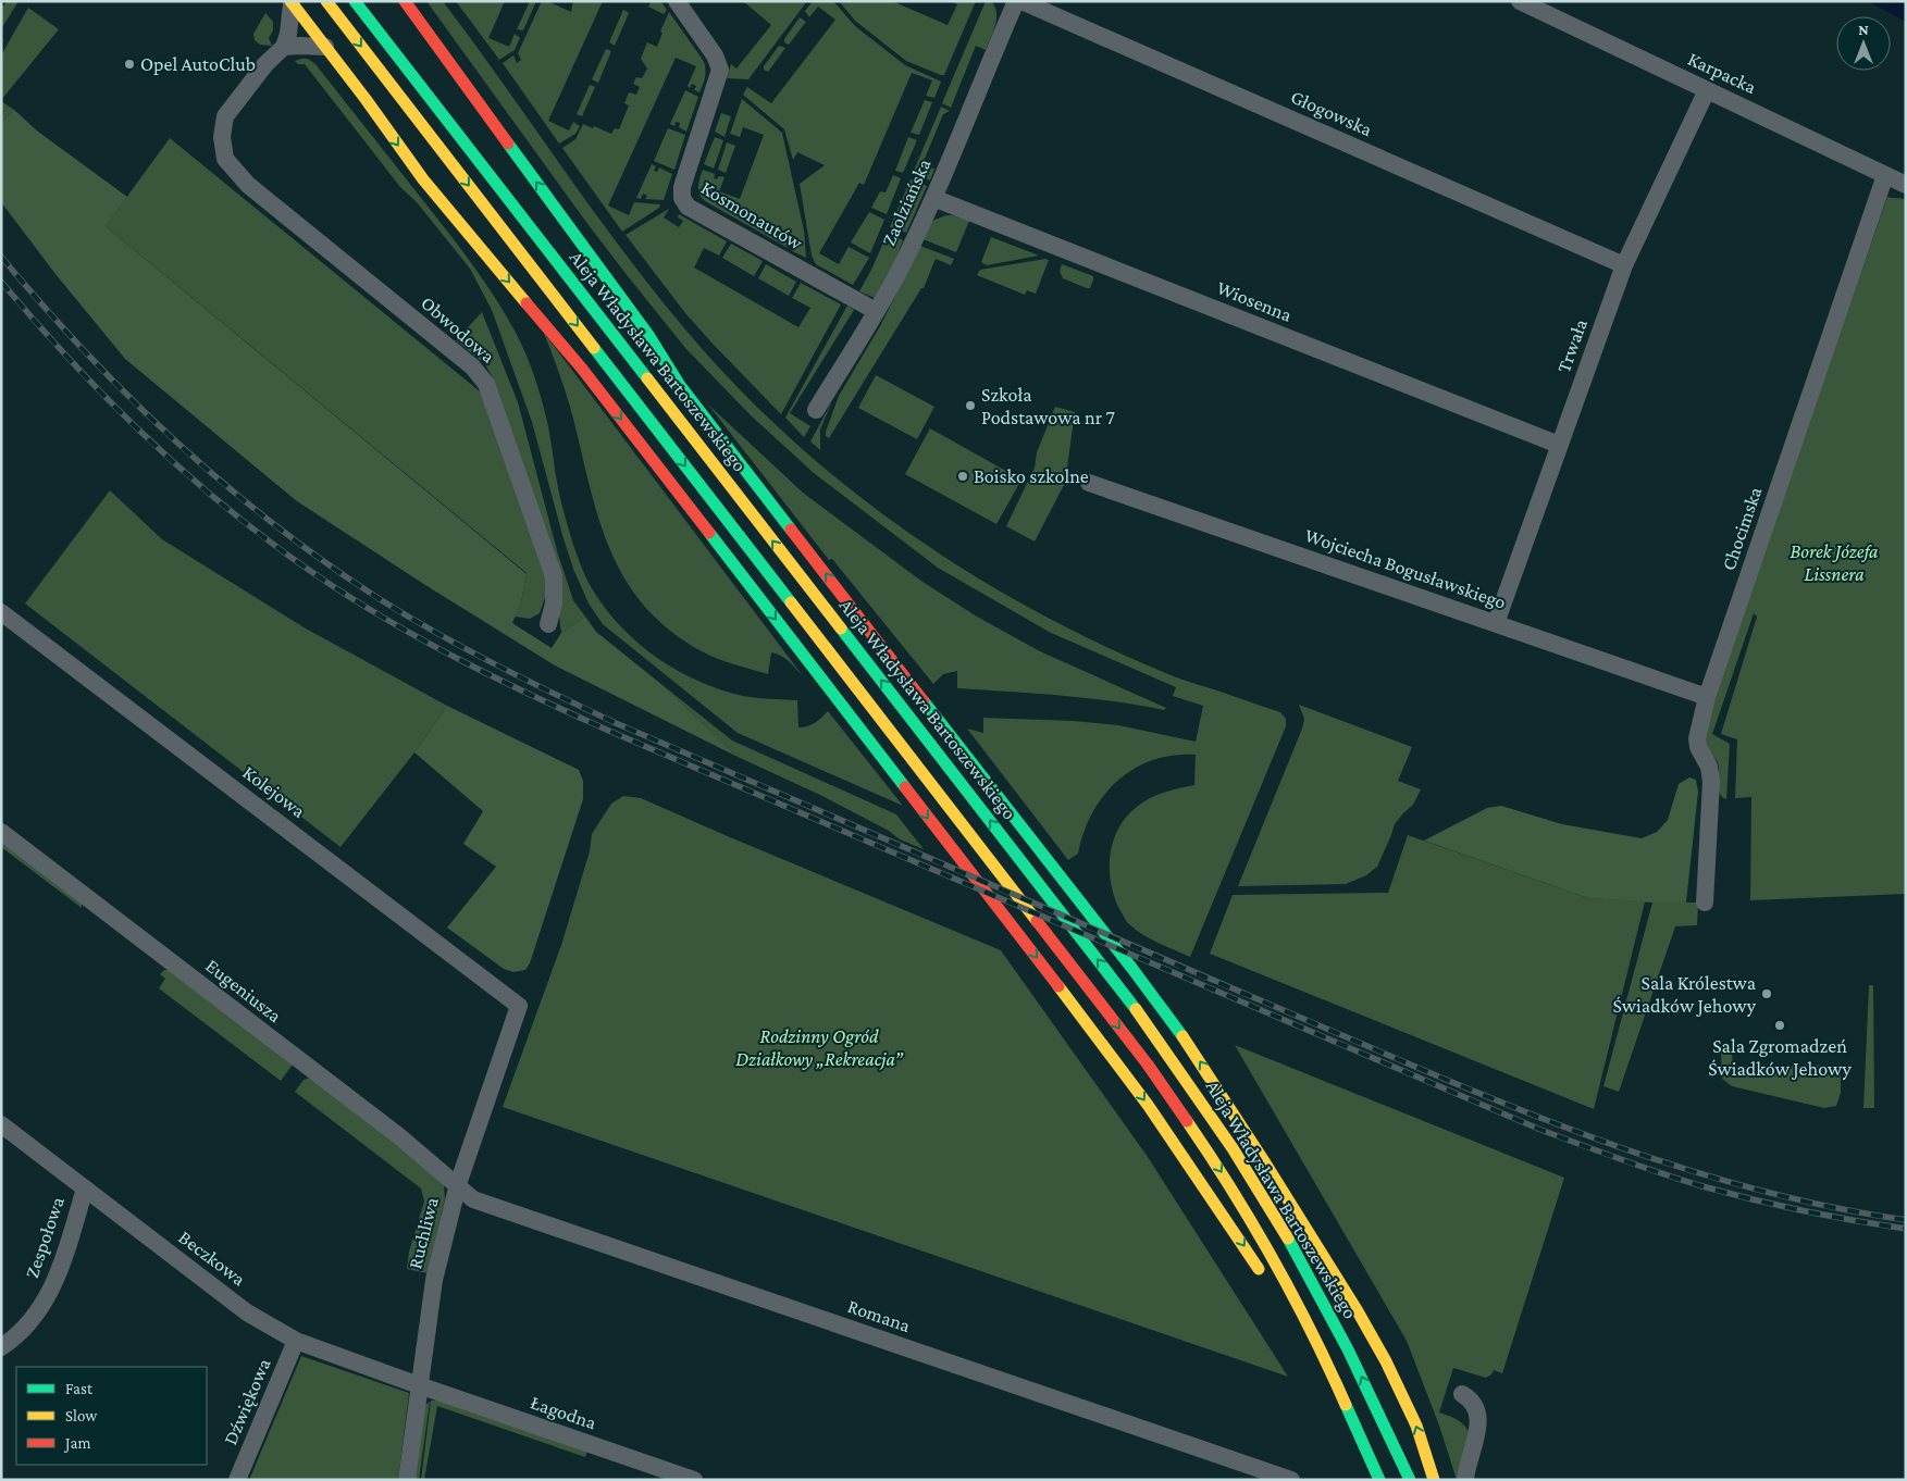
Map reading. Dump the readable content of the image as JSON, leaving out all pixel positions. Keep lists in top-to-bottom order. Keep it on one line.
{"streets":{"main road":["Aleja Władysława Bartoszewskiego"],"street":["Karpacka","Głogowska","Zaolziańska","Kosmonautów","Wiosenna","Obwodowa","Trwała","Chocimska","Wojciecha Bogusławskiego","Kolejowa","Eugeniusza","Ruchliwa","Zespołowa","Beczkowa","Romana","Dźwiękowa","Łagodna"]},"crossings":[["Karpacka","Trwała"],["Karpacka","Chocimska"],["Głogowska","Trwała"],["Zaolziańska","Kosmonautów"],["Zaolziańska","Wiosenna"],["Wiosenna","Trwała"],["Trwała","Wojciecha Bogusławskiego"],["Chocimska","Wojciecha Bogusławskiego"],["Kolejowa","Ruchliwa"],["Eugeniusza","Ruchliwa"],["Eugeniusza","Romana"],["Ruchliwa","Beczkowa"],["Ruchliwa","Romana"],["Ruchliwa","Łagodna"],["Zespołowa","Beczkowa"],["Beczkowa","Dźwiękowa"],["Beczkowa","Łagodna"]],"parks":["Borek Józefa Lissnera","Rodzinny Ogród Działkowy „Rekreacja”"],"places":["Opel AutoClub","Szkoła Podstawowa nr 7","Boisko szkolne","Sala Królestwa Świadków Jehowy","Sala Zgromadzeń Świadków Jehowy"],"legend":["Fast","Slow","Jam"],"north":"top"}
